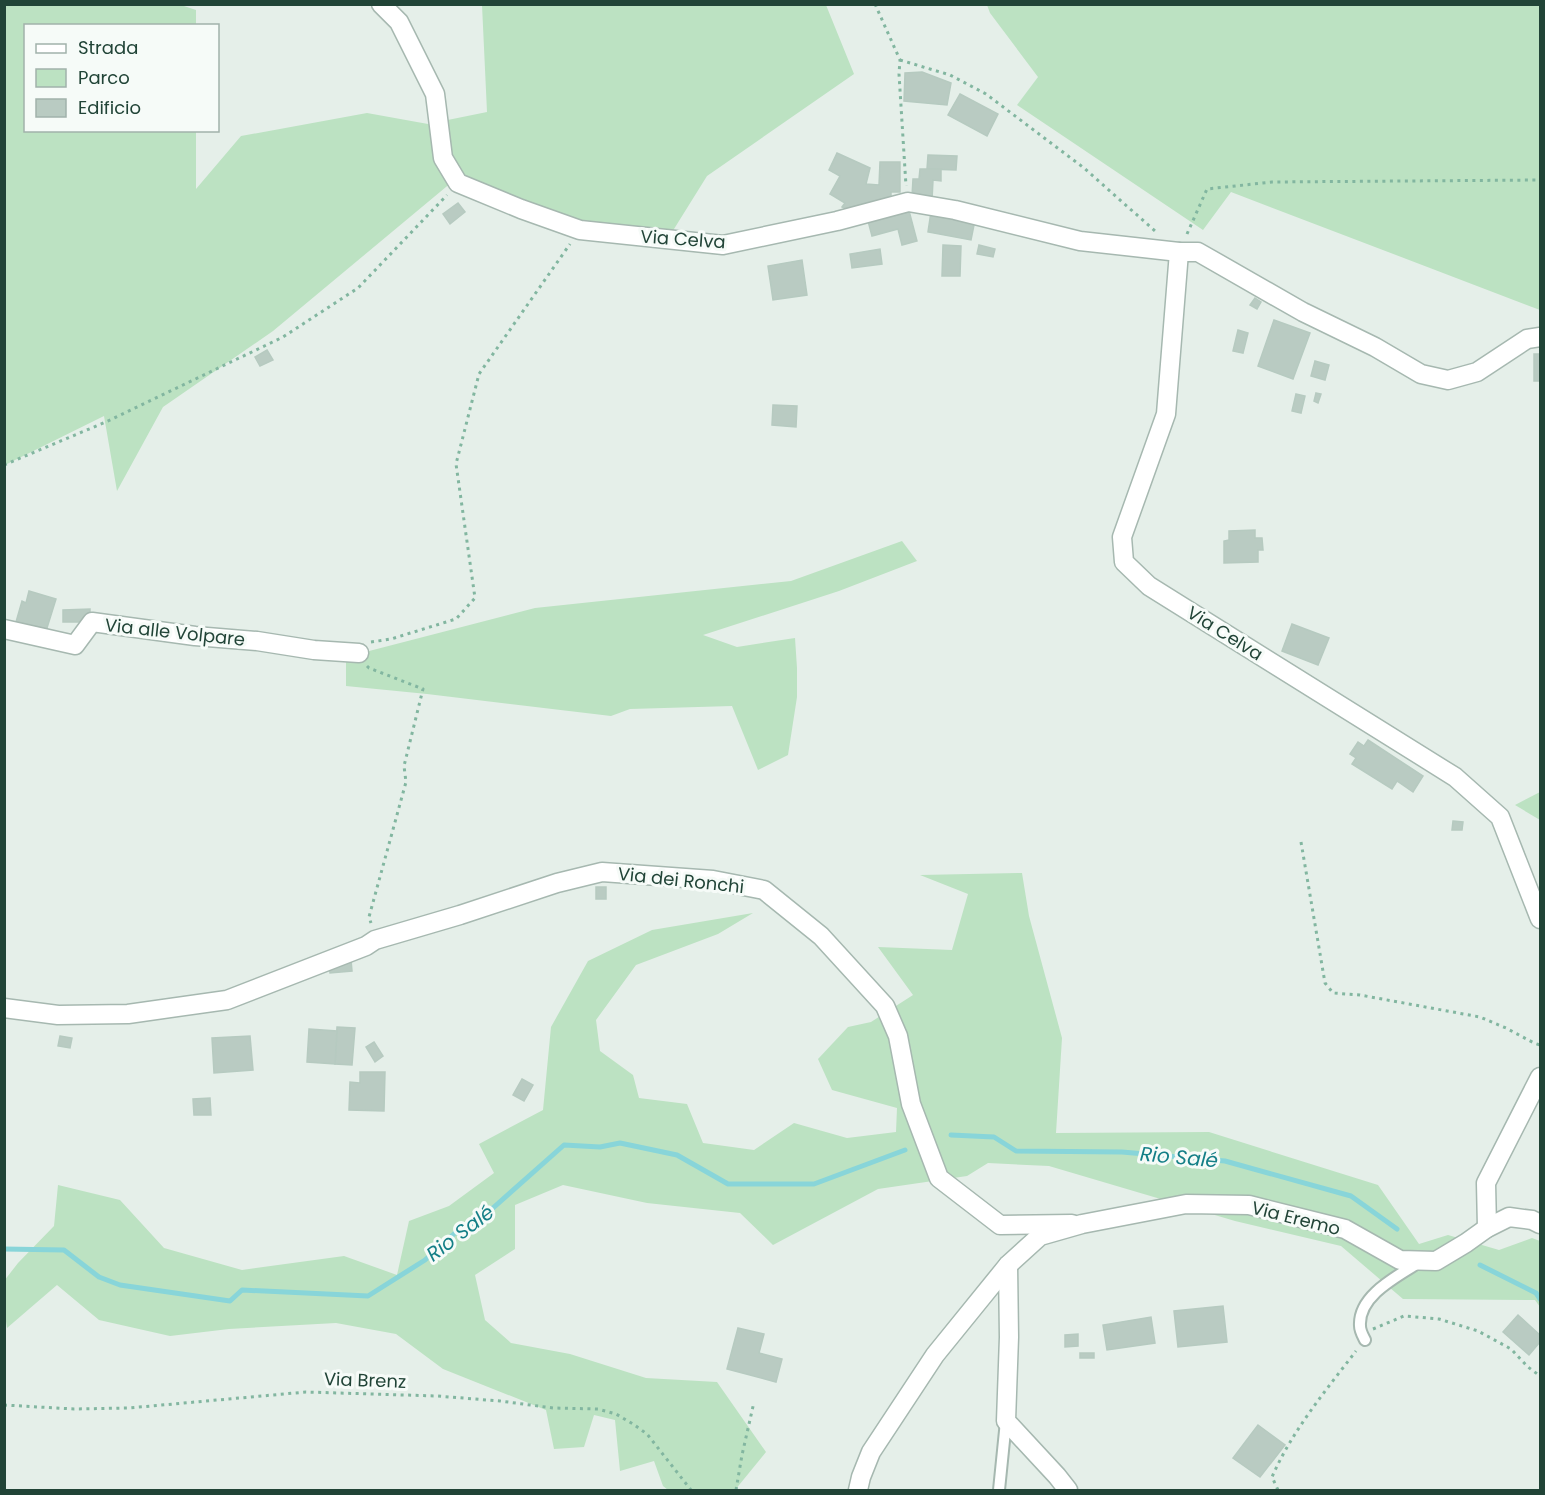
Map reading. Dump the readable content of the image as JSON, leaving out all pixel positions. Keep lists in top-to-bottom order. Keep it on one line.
{"streets":{"street":["Via Celva","Via alle Volpare","Via dei Ronchi","Via Eremo"],"path":["Via Brenz"]},"crossings":[["Via dei Ronchi","Via Eremo"]],"water":["Rio Salé"],"legend":["Strada","Parco","Edificio"]}
